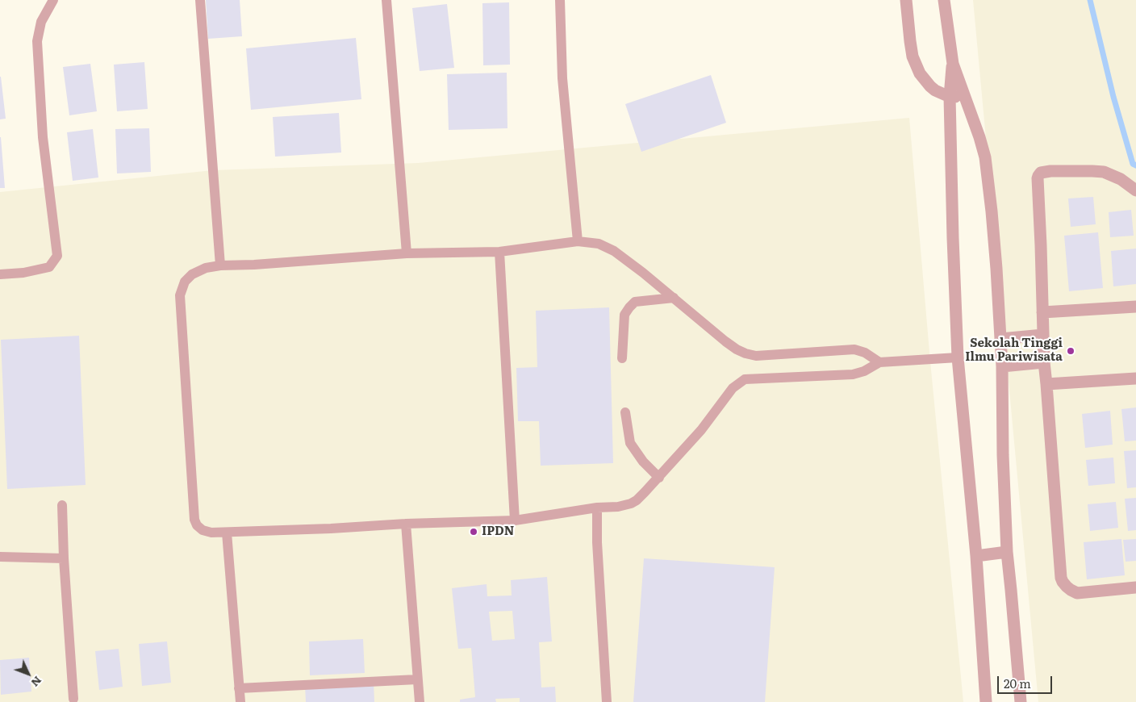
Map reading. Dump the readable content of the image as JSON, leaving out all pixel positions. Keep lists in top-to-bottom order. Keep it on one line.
{"places":["Sekolah Tinggi Ilmu Pariwisata","IPDN"],"scale_bar":"20 m","north":"bottom right"}
